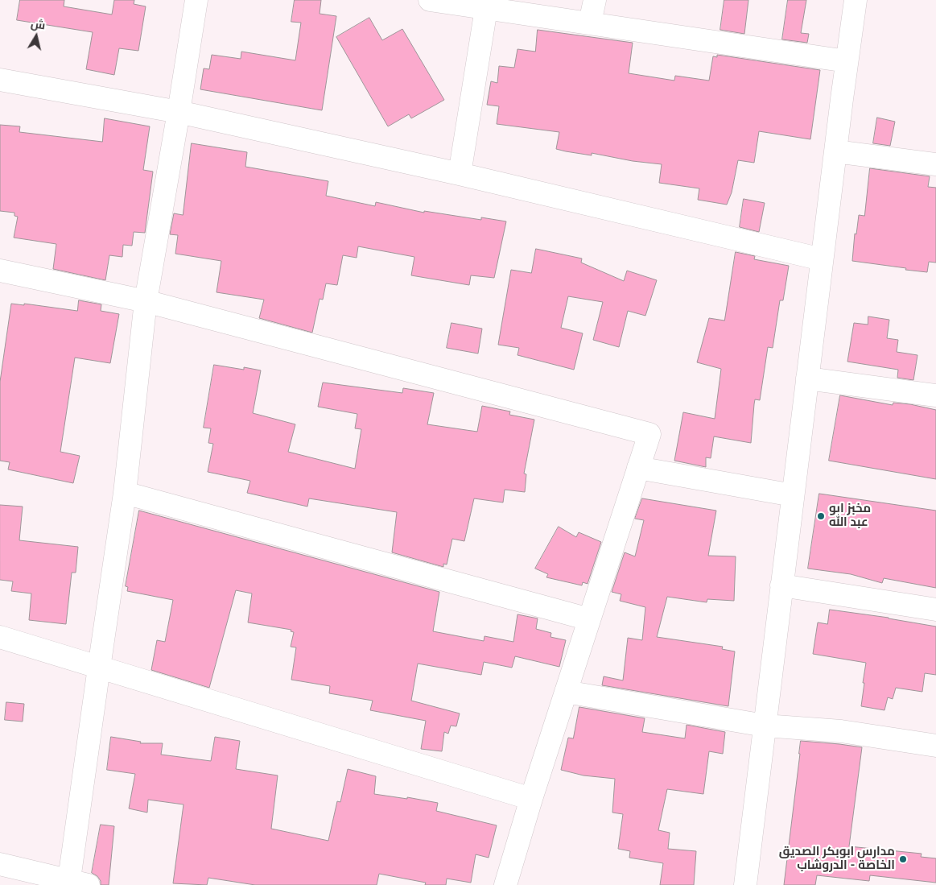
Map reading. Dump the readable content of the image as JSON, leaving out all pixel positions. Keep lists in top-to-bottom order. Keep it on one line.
{"places":["مخبز ابو عبد الله","مدارس ابوبكر الصديق الخاصة - الدروشاب"],"north":"top"}
